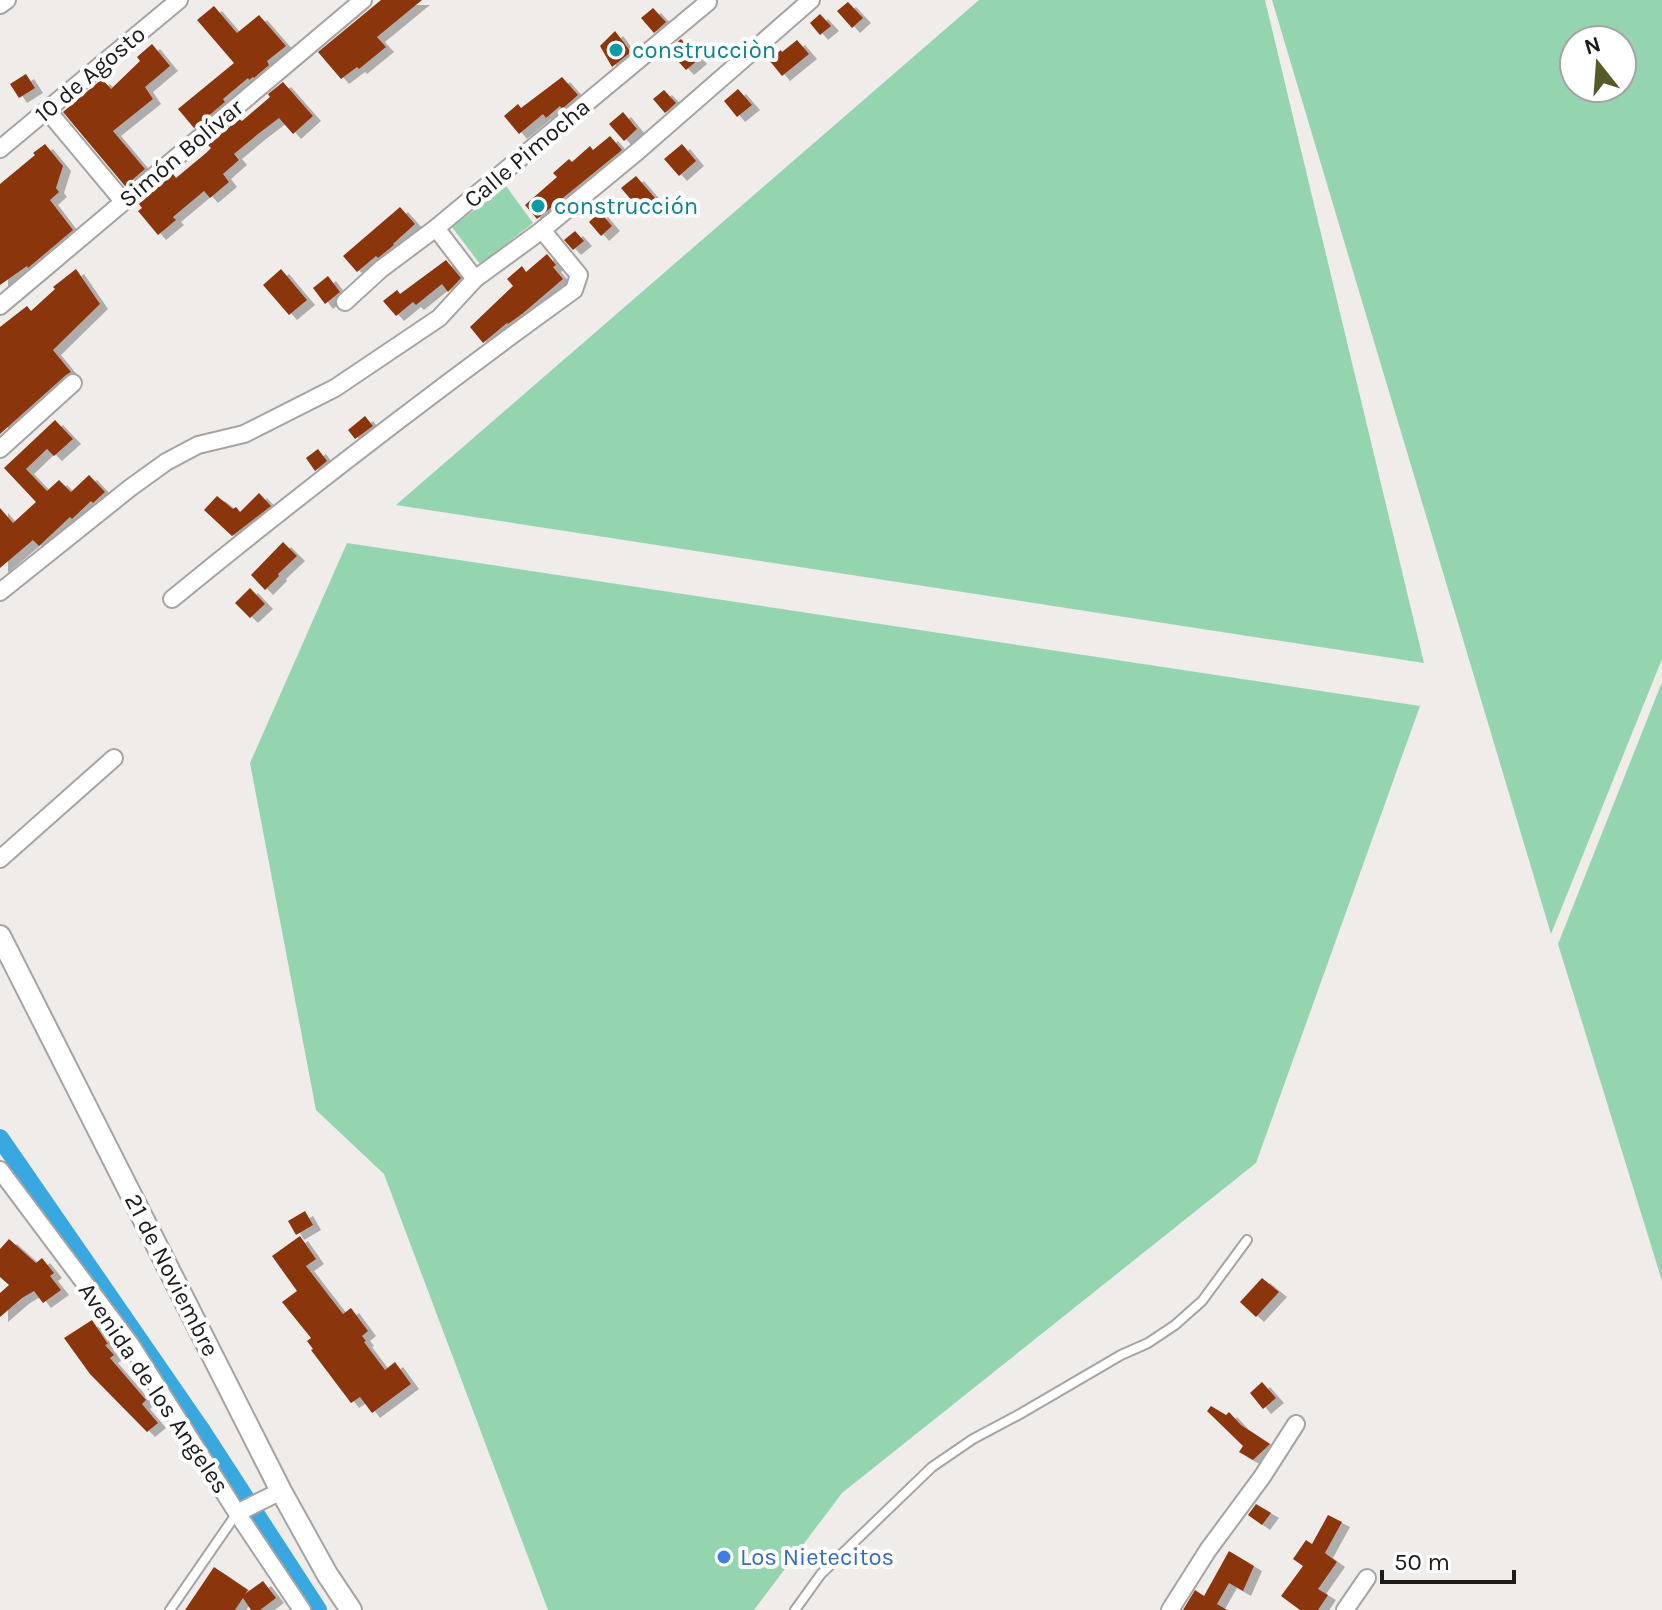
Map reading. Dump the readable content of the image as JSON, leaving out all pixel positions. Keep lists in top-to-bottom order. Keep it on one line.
{"streets":{"street":["10 de Agosto","Simón Bolívar","Calle Pimocha","21 de Noviembre","Avenida de los Angeles"]},"places":["construcciòn","construcción","Los Nietecitos"],"scale_bar":"50 m","north":"top"}
